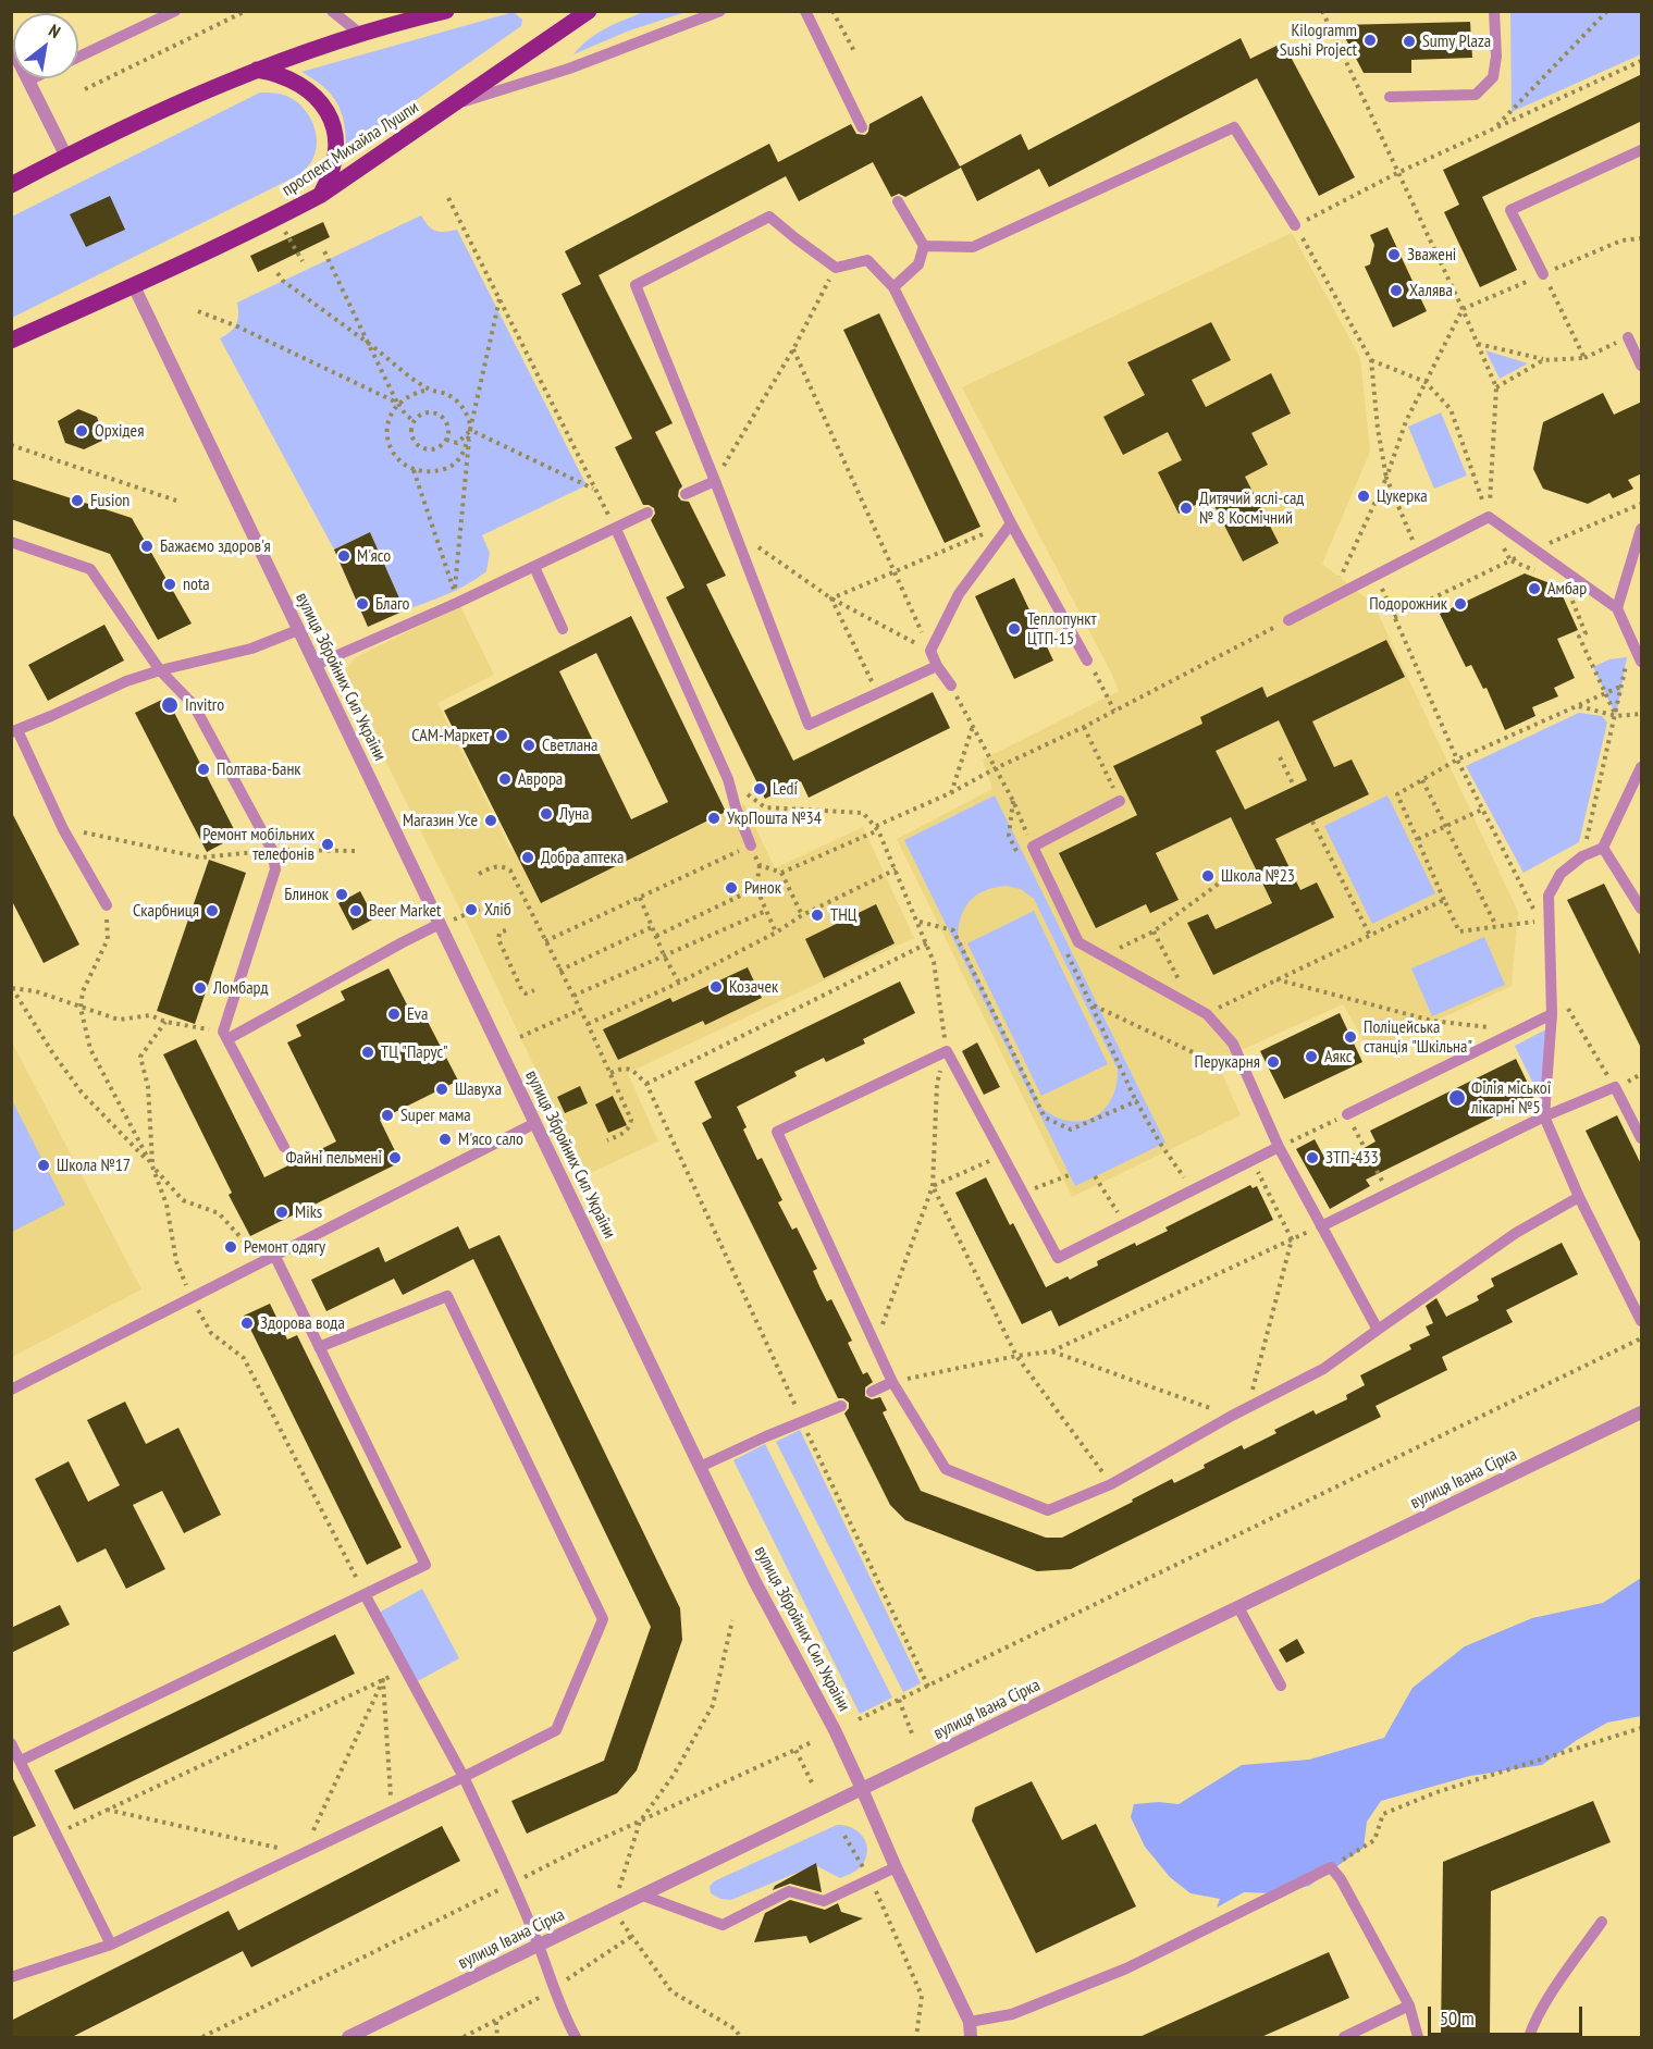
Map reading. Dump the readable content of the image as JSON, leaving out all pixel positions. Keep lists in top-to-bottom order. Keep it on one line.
{"streets":{"main road":["проспект Михайла Лушпи"],"street":["вулиця Збройних Сил України","вулиця Івана Сірка"]},"crossings":[["проспект Михайла Лушпи","вулиця Збройних Сил України"],["вулиця Збройних Сил України","вулиця Івана Сірка"]],"places":["Kilogramm Sushi Project","Sumy Plaza","Зважені","Халява","Орхідея","Цукерка","Fusion","Дитячий яслі-сад № 8 Космічний","Бажаємо здоров'я","М'ясо","nota","Амбар","Благо","Подорожник","Теплопункт ЦТП-15","Invitro","САМ-Маркет","Светлана","Полтава-Банк","Аврора","Ledi","Луна","УкрПошта №34","Магазин Усе","Ремонт мобільних телефонів","Добра аптека","Школа №23","Ринок","Блинок","Хліб","Скарбниця","Beer Market","ТНЦ","Козачек","Ломбард","Eva","Поліцейська станція \"Шкільна\"","ТЦ \"Парус\"","Аякс","Перукарня","Шавуха","Філія міської лікарні №5","Super мама","М'ясо сало","Файні пельмені","ЗТП-433","Школа №17","Miks","Ремонт одягу","Здорова вода"],"scale_bar":"50 m","north":"top right"}
